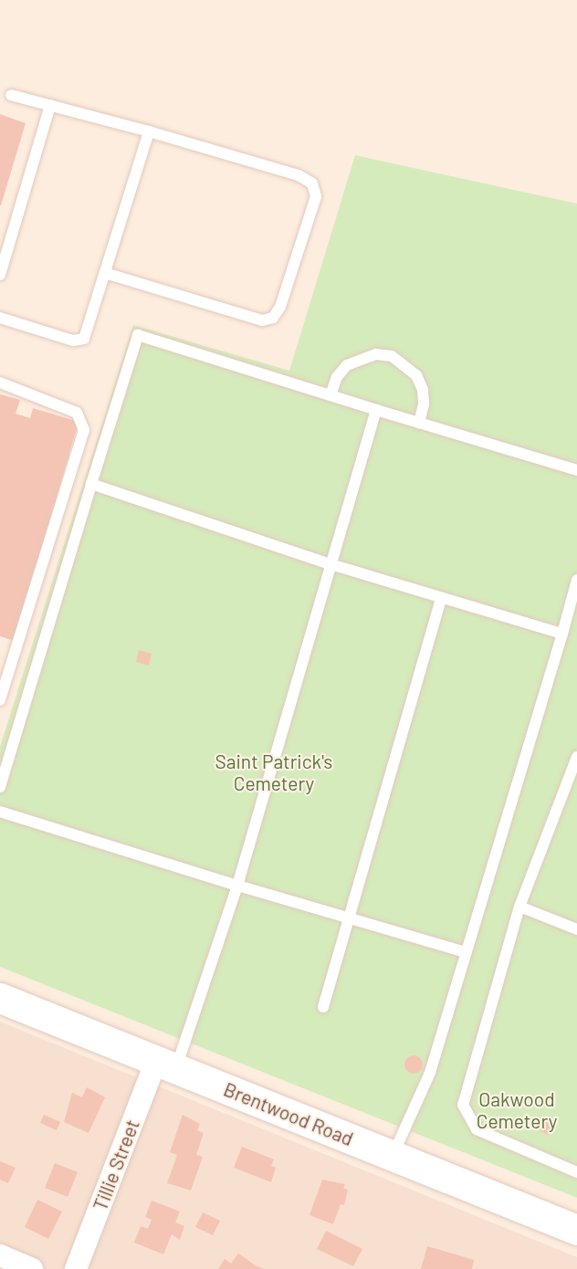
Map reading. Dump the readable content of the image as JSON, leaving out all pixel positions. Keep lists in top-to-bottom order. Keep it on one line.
{"streets":{"street":["Brentwood Road","Tillie Street"]},"crossings":[["Brentwood Road","Tillie Street"]],"parks":["Saint Patrick's Cemetery","Oakwood Cemetery"]}
